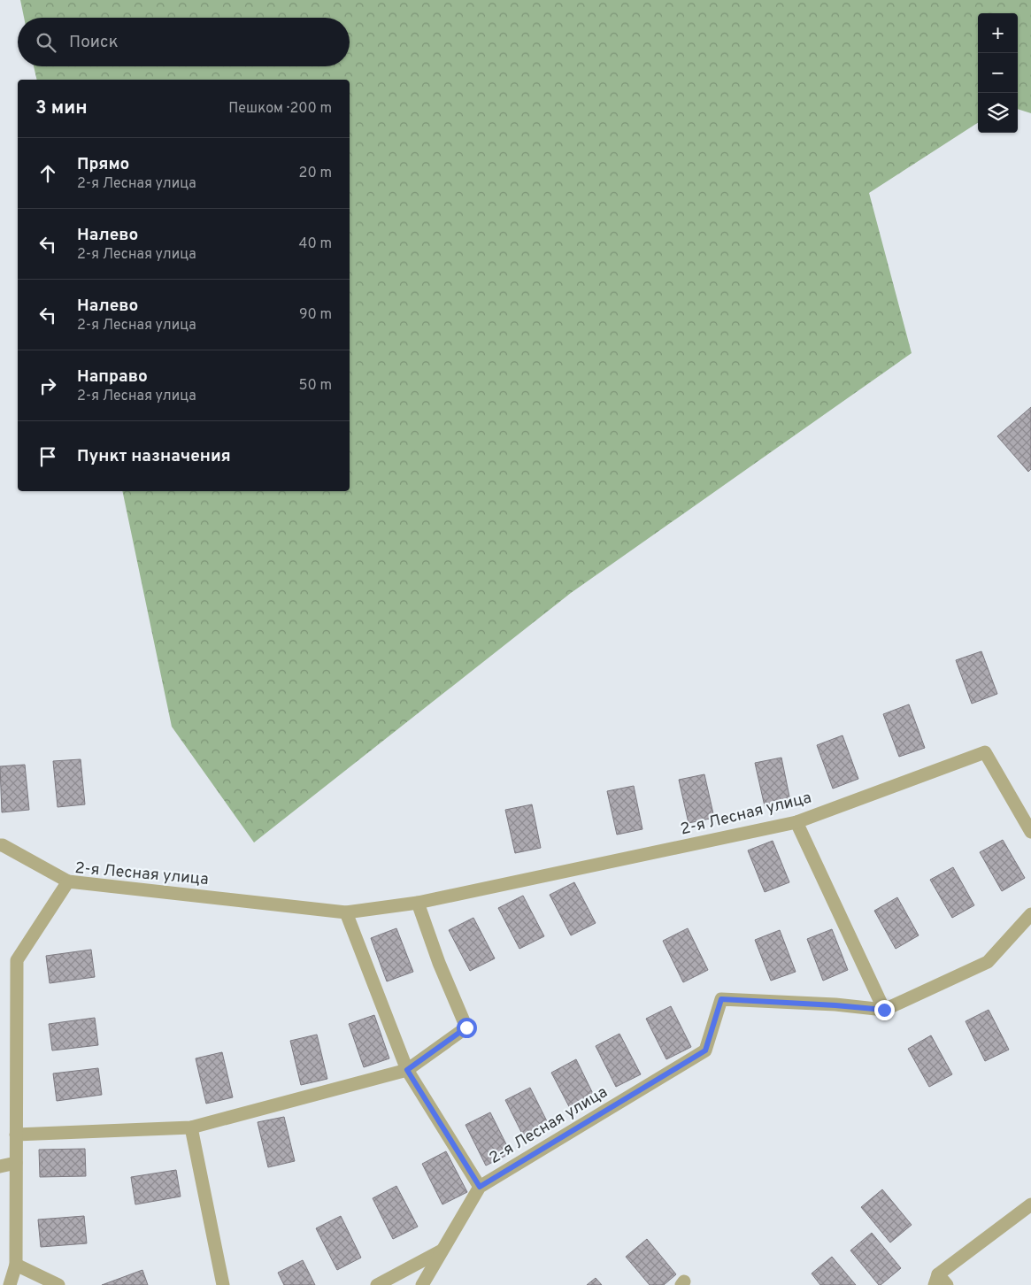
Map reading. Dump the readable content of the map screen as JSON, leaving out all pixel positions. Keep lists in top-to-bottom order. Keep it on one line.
{"streets":{"street":["2-я Лесная улица"]},"page":{"map_buttons":["+","−"],"search":"Поиск","heading":["3 мин","Пешком · 200 m"],"list":[["Прямо","2-я Лесная улица","20 m"],["Налево","2-я Лесная улица","40 m"],["Налево","2-я Лесная улица","90 m"],["Направо","2-я Лесная улица","50 m"],"Пункт назначения"]}}
